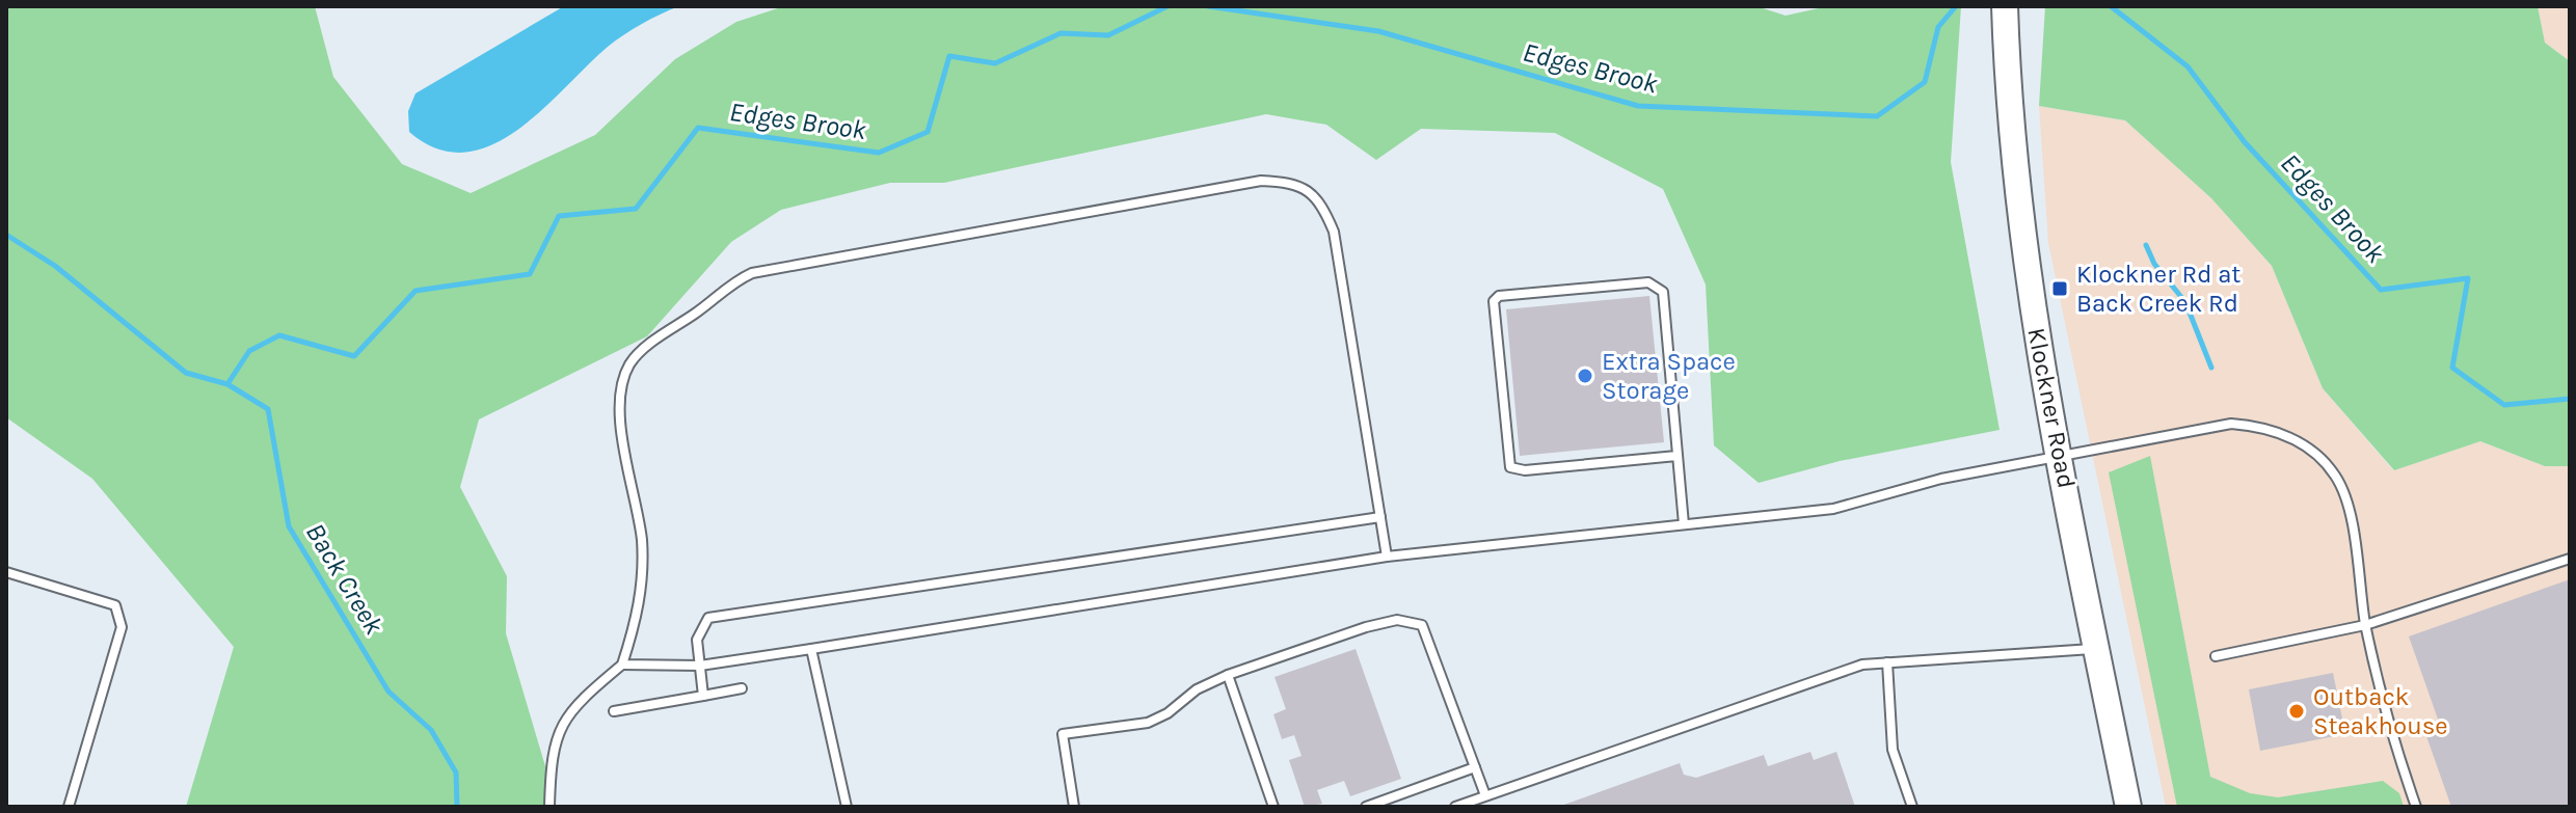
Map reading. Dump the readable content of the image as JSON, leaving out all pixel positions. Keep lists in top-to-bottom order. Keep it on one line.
{"streets":{"main road":["Klockner Road"]},"water":["Edges Brook","Back Creek"],"places":{"transit":["Klockner Rd at Back Creek Rd"],"other":["Extra Space Storage","Outback Steakhouse"]}}
